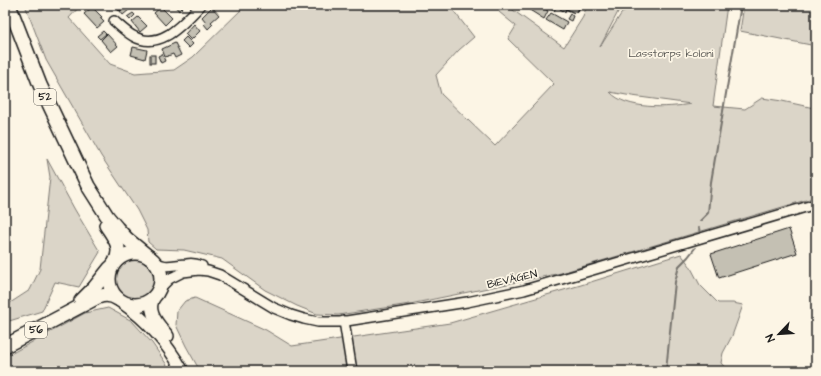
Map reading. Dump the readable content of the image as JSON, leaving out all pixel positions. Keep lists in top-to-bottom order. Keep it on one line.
{"streets":{"highway":["52","56"],"street":["BIEVÄGEN"]},"crossings":[["52","BIEVÄGEN"],["52","56"],["BIEVÄGEN","56"]],"parks":["Lasstorps koloni"],"north":"bottom left"}
